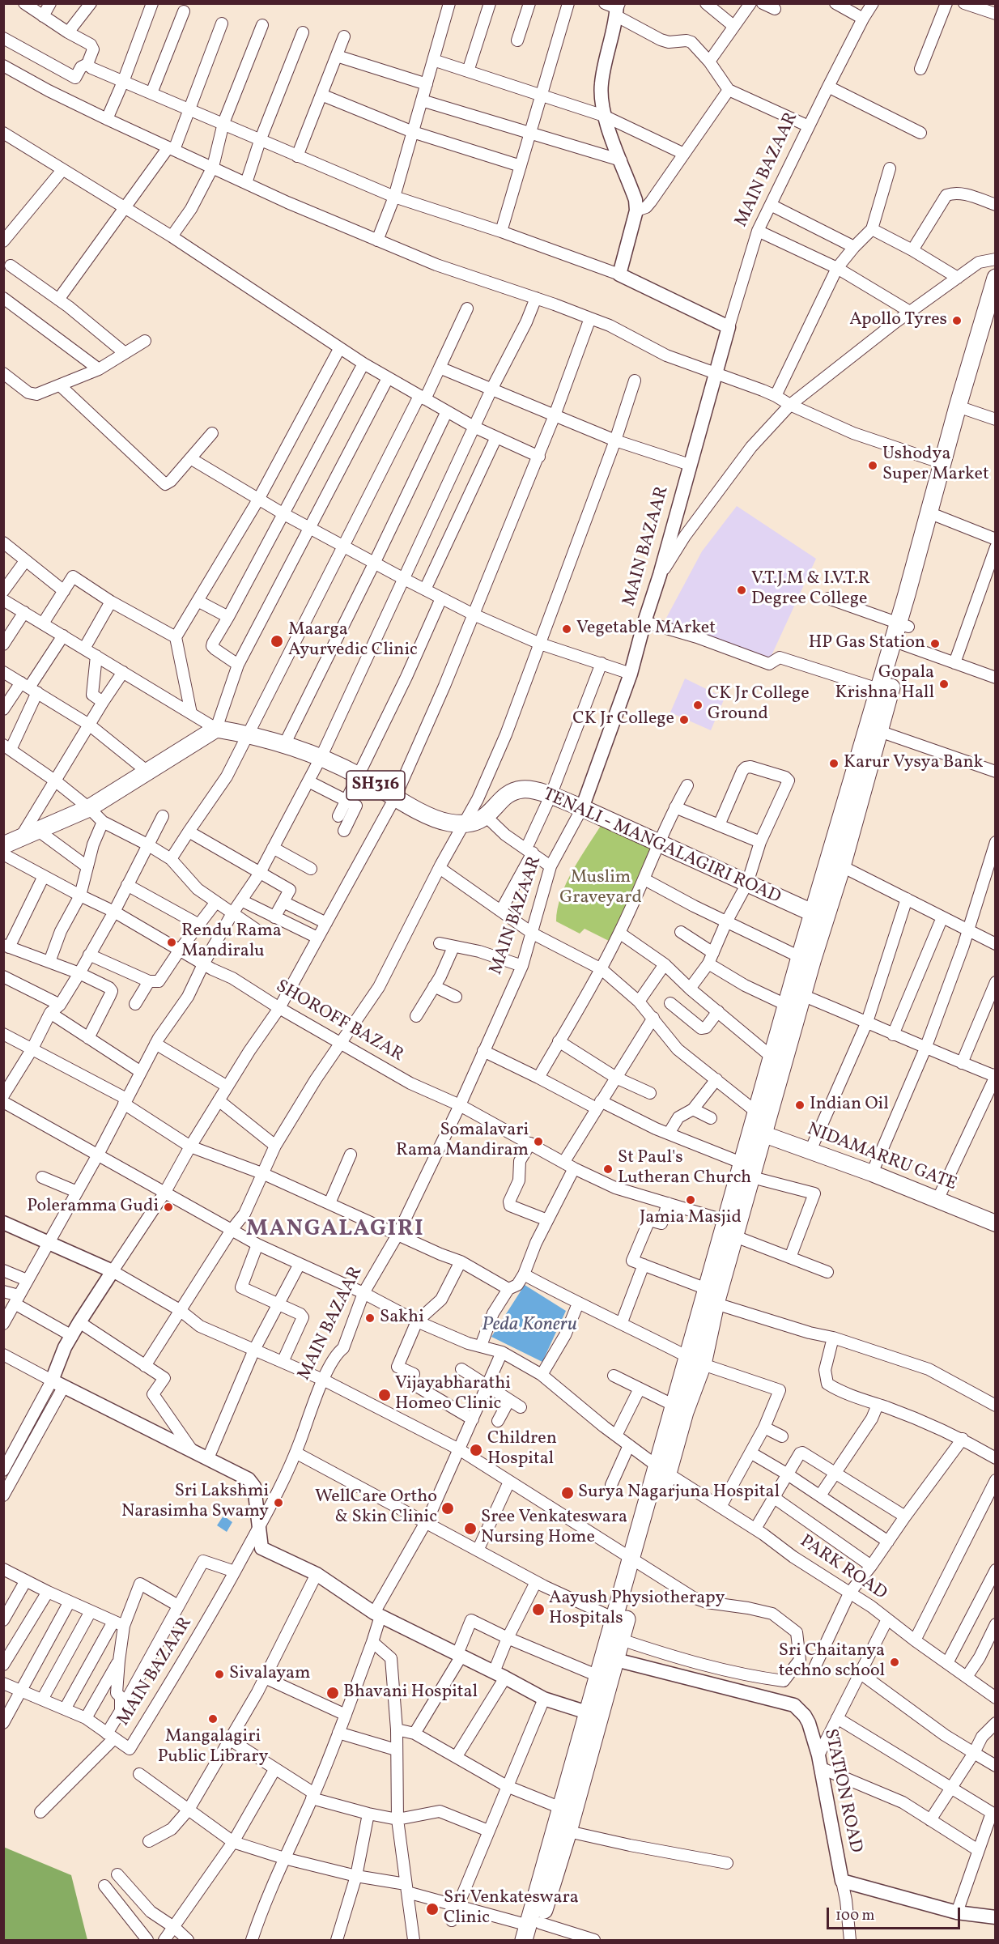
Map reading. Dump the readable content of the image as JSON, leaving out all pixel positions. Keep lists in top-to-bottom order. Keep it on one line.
{"streets":{"main road":["SH316","TENALI - MANGALAGIRI ROAD","NIDAMARRU GATE"],"street":["MAIN BAZAAR","SHOROFF BAZAR","PARK ROAD","STATION ROAD"]},"crossings":[["MAIN BAZAAR","TENALI - MANGALAGIRI ROAD"],["MAIN BAZAAR","SHOROFF BAZAR"],["MAIN BAZAAR","PARK ROAD"],["SH316","TENALI - MANGALAGIRI ROAD"]],"districts":["MANGALAGIRI"],"water":["Peda Koneru"],"parks":["Muslim Graveyard"],"places":["Apollo Tyres","Ushodya Super Market","V.T.J.M & I.V.T.R Degree College","Vegetable MArket","Maarga Ayurvedic Clinic","HP Gas Station","Gopala Krishna Hall","CK Jr College Ground","CK Jr College","Karur Vysya Bank","Rendu Rama Mandiralu","Indian Oil","Somalavari Rama Mandiram","St Paul's Lutheran Church","Jamia Masjid","Poleramma Gudi","Sakhi","Vijayabharathi Homeo Clinic","Children Hospital","Surya Nagarjuna Hospital","Sri Lakshmi Narasimha Swamy","WellCare Ortho & Skin Clinic","Sree Venkateswara Nursing Home","Aayush Physiotherapy Hospitals","Sri Chaitanya techno school","Sivalayam","Bhavani Hospital","Mangalagiri Public Library","Sri Venkateswara Clinic"],"scale_bar":"100 m"}
